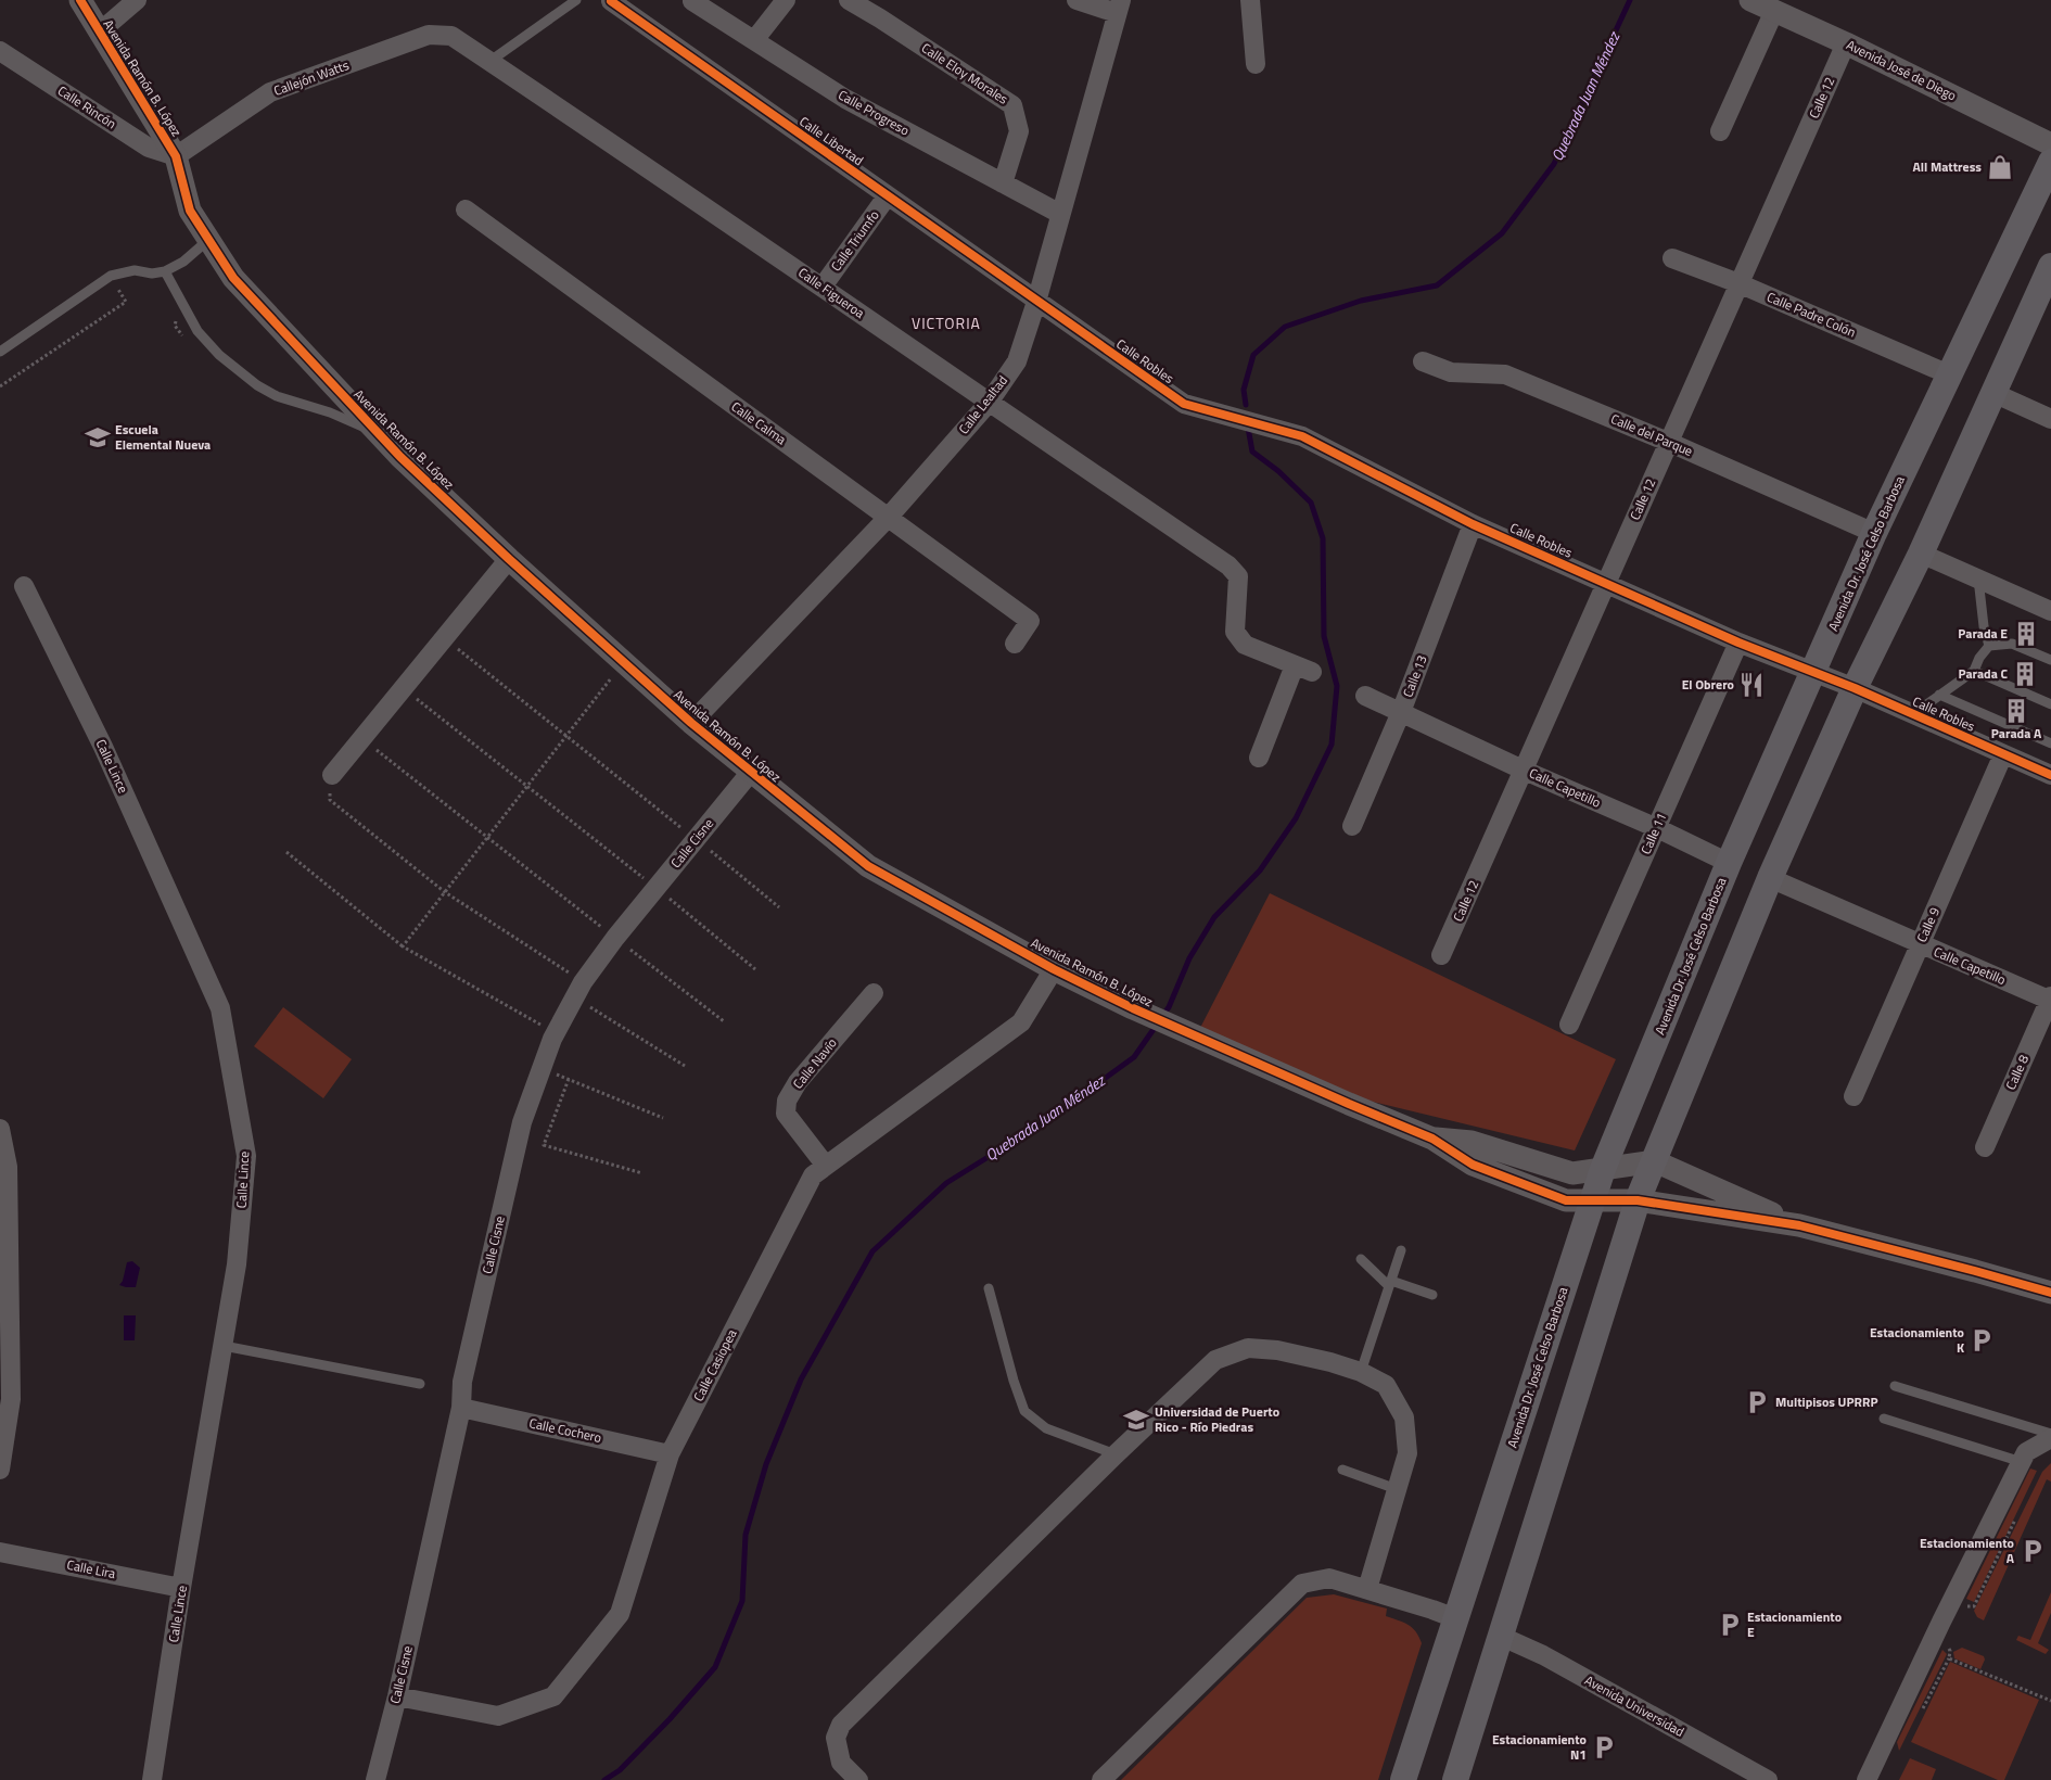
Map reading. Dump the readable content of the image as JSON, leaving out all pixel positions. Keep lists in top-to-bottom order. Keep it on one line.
{"streets":{"main road":["Avenida Dr. José Celso Barbosa"],"street":["Avenida José de Diego","Calle Eloy Morales","Avenida Ramón B. López","Callejón Watts","Calle 12","Calle Rincón","Calle Progreso","Calle Libertad","Calle Triumfo","Calle Figueroa","Calle Padre Colón","Calle Robles","Calle Lealtad","Calle Calma","Calle del Parque","Calle 13","Calle Lince","Calle Capetillo","Calle 11","Calle Cisne","Calle 9","Calle Navío","Calle 8","Calle Casiopea","Calle Cochero","Calle Lira","Avenida Universidad"]},"crossings":[["Avenida José de Diego","Calle 12"],["Calle Eloy Morales","Calle Progreso"],["Avenida Ramón B. López","Callejón Watts"],["Avenida Ramón B. López","Calle Rincón"],["Avenida Ramón B. López","Calle Lealtad"],["Avenida Ramón B. López","Avenida Dr. José Celso Barbosa"],["Avenida Ramón B. López","Calle Cisne"],["Avenida Ramón B. López","Calle Casiopea"],["Callejón Watts","Calle Rincón"],["Callejón Watts","Calle Figueroa"],["Calle 12","Calle Padre Colón"],["Calle 12","Calle Robles"],["Calle 12","Calle del Parque"],["Calle 12","Calle Capetillo"],["Calle Progreso","Calle Lealtad"],["Calle Libertad","Calle Triumfo"],["Calle Libertad","Calle Robles"],["Calle Libertad","Calle Lealtad"],["Calle Triumfo","Calle Figueroa"],["Calle Figueroa","Calle Lealtad"],["Calle Padre Colón","Avenida Dr. José Celso Barbosa"],["Calle Robles","Calle Lealtad"],["Calle Robles","Avenida Dr. José Celso Barbosa"],["Calle Robles","Calle 13"],["Calle Robles","Calle 11"],["Calle Robles","Calle 9"],["Calle Lealtad","Calle Calma"],["Calle del Parque","Avenida Dr. José Celso Barbosa"],["Avenida Dr. José Celso Barbosa","Calle Capetillo"],["Calle 13","Calle Capetillo"],["Calle Lince","Calle Lira"],["Calle Capetillo","Calle 11"],["Calle Capetillo","Calle 9"],["Calle Capetillo","Calle 8"],["Calle Cisne","Calle Casiopea"],["Calle Cisne","Calle Cochero"],["Calle Navío","Calle Casiopea"],["Calle Casiopea","Calle Cochero"]],"districts":["VICTORIA"],"water":["Quebrada Juan Méndez"],"places":{"shop":["All Mattress"],"school or university":["Escuela Elemental Nueva","Universidad de Puerto Rico - Río Piedras"],"building":["Parada E","Parada C","Parada A"],"restaurant":["El Obrero"],"parking":["Estacionamiento K","Multipisos UPRRP","Estacionamiento A","Estacionamiento E","Estacionamiento N1"]}}
